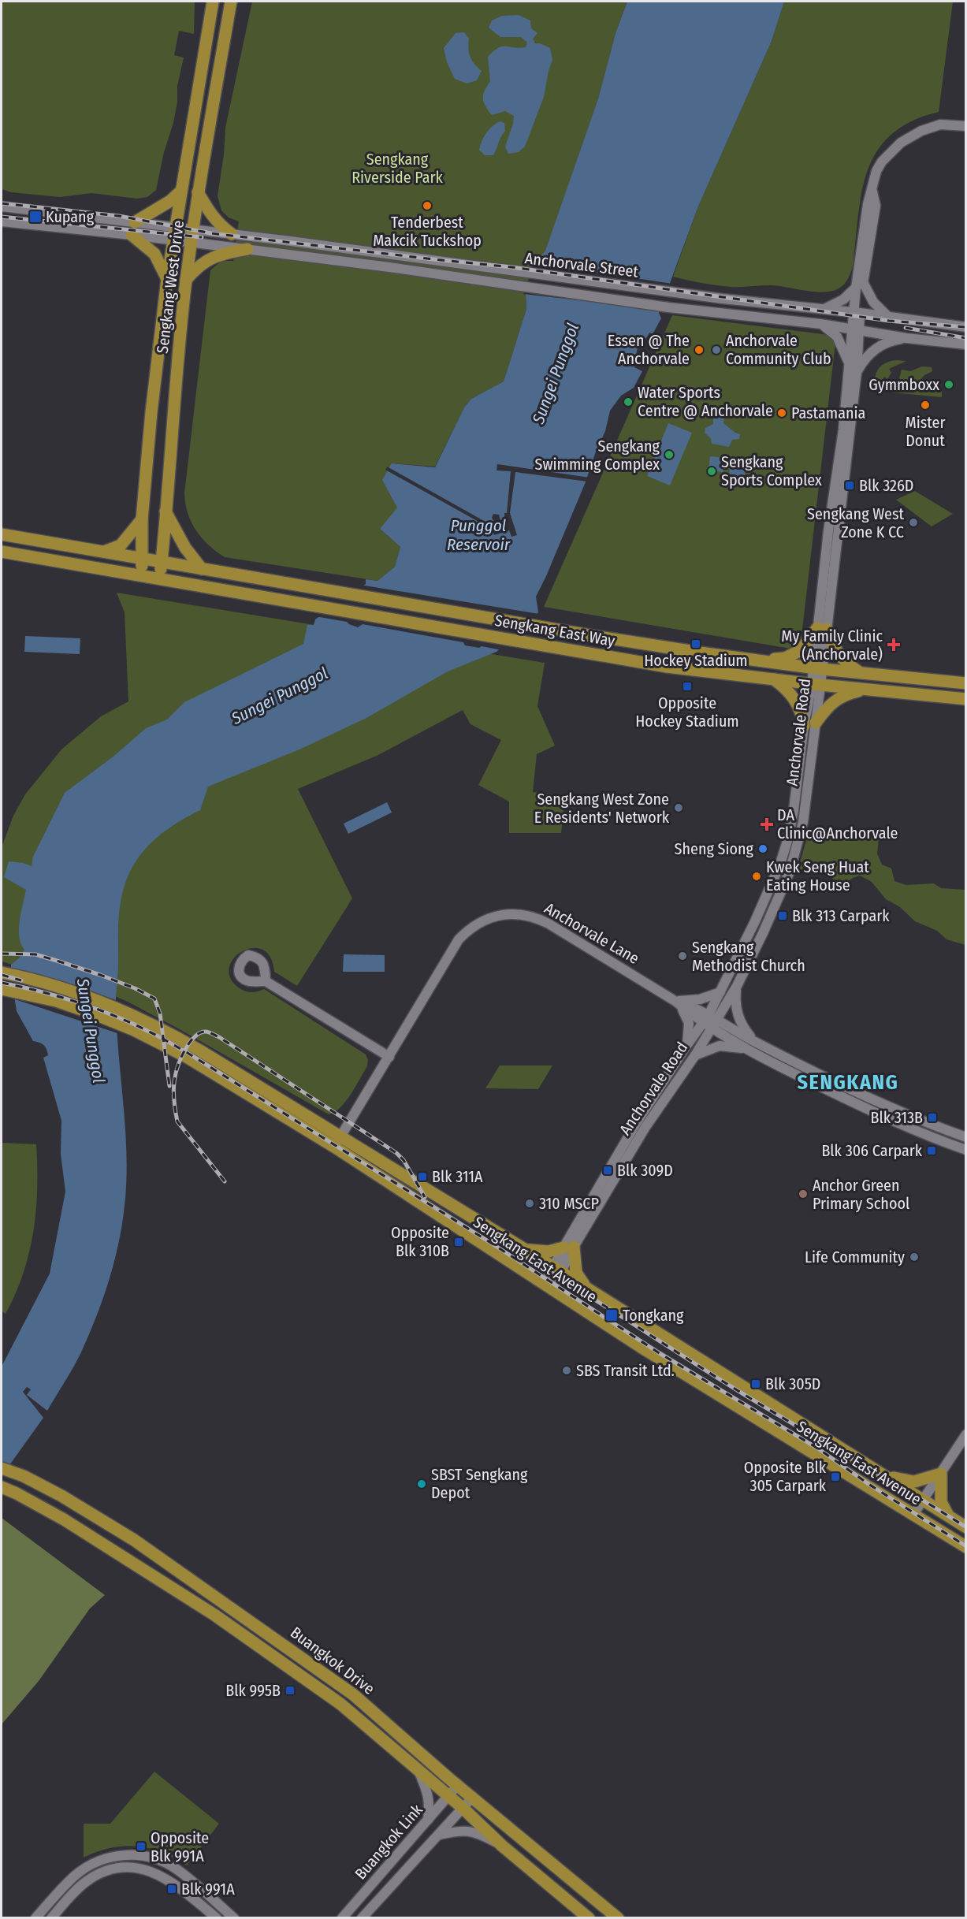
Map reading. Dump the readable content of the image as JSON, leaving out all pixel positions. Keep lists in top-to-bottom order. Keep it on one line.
{"streets":{"main road":["Sengkang West Drive","Sengkang East Way","Sengkang East Avenue","Buangkok Drive"],"street":["Anchorvale Street","Anchorvale Road","Anchorvale Lane","Buangkok Link"]},"crossings":[["Anchorvale Street","Sengkang West Drive"],["Anchorvale Street","Anchorvale Road"],["Sengkang West Drive","Sengkang East Way"],["Sengkang East Way","Anchorvale Road"],["Anchorvale Road","Anchorvale Lane"],["Anchorvale Road","Sengkang East Avenue"],["Anchorvale Lane","Sengkang East Avenue"],["Buangkok Drive","Buangkok Link"]],"districts":["SENGKANG"],"water":["Sungei Punggol","Punggol Reservoir"],"parks":["Sengkang Riverside Park"],"places":{"other":["Tenderbest Makcik Tuckshop","Essen @ The Anchorvale","Anchorvale Community Club","Gymmboxx","Water Sports Centre @ Anchorvale","Mister Donut","Pastamania","Sengkang Swimming Complex","Sengkang Sports Complex","Sengkang West Zone K CC","Sengkang West Zone E Residents' Network","Sheng Siong","Kwek Seng Huat Eating House","Sengkang Methodist Church","Anchor Green Primary School","310 MSCP","Life Community","SBS Transit Ltd.","SBST Sengkang Depot"],"transit":["Kupang","Blk 326D","Hockey Stadium","Opposite Hockey Stadium","Blk 313 Carpark","Blk 313B","Blk 306 Carpark","Blk 309D","Blk 311A","Opposite Blk 310B","Tongkang","Blk 305D","Opposite Blk 305 Carpark","Blk 995B","Opposite Blk 991A","Blk 991A"],"health":["My Family Clinic (Anchorvale)","DA Clinic@Anchorvale"]}}
